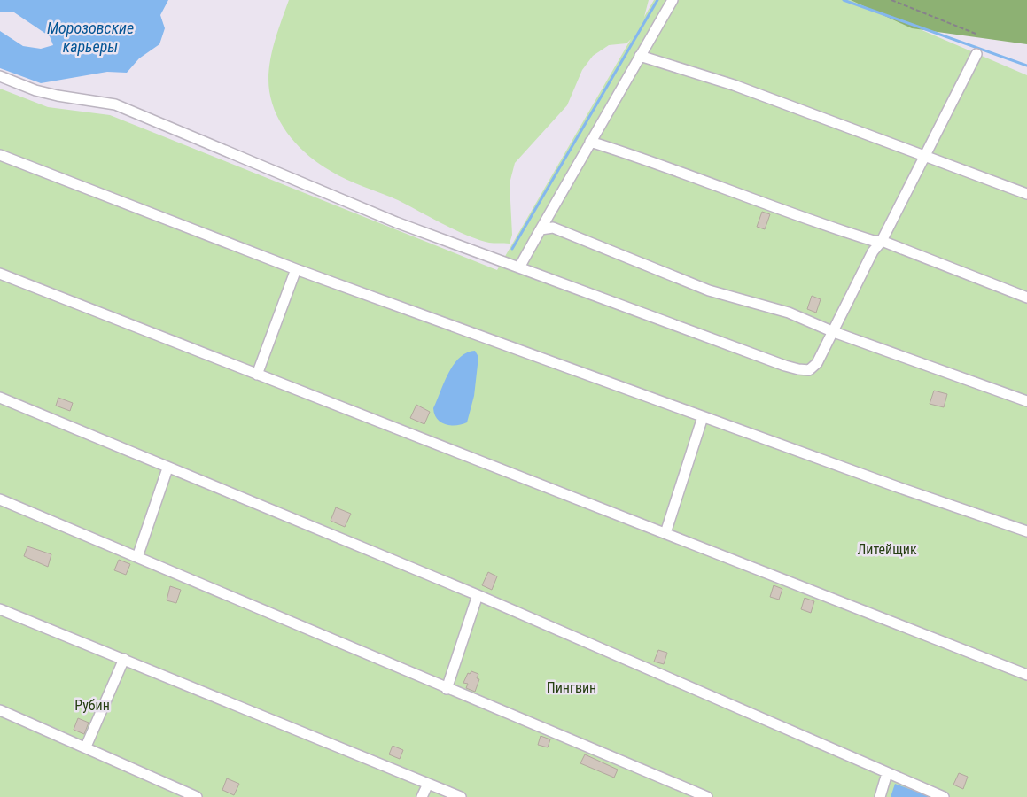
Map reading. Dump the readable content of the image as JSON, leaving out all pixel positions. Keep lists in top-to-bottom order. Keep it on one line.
{"water":["Морозовские карьеры"],"parks":["Литейщик","Пингвин","Рубин"]}
